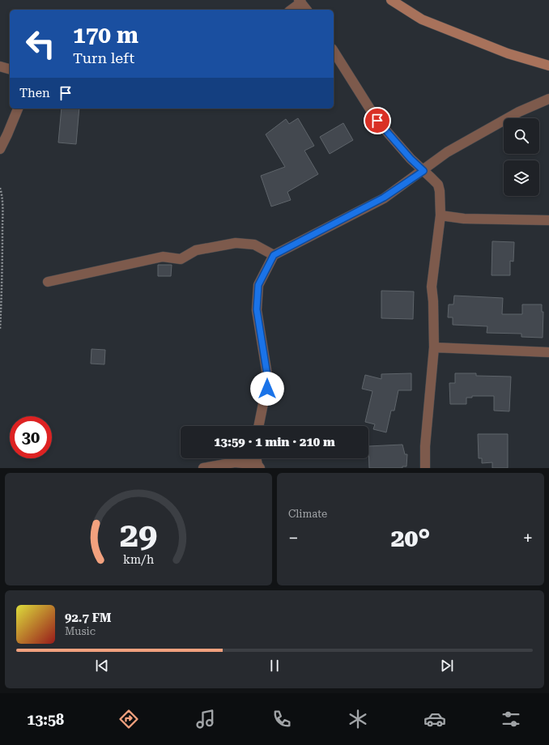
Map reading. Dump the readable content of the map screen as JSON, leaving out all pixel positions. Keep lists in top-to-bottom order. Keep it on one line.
{"page":{"turn":["170 m","Turn left"],"then":"Then","limit":"30","trip":"13:59 · 1 min · 210 m","tile":"Climate","heat":["−","20°","+"],"song":["92.7 FM","Music"],"tabs":"13:58","gauge":["29","km/h"]}}
